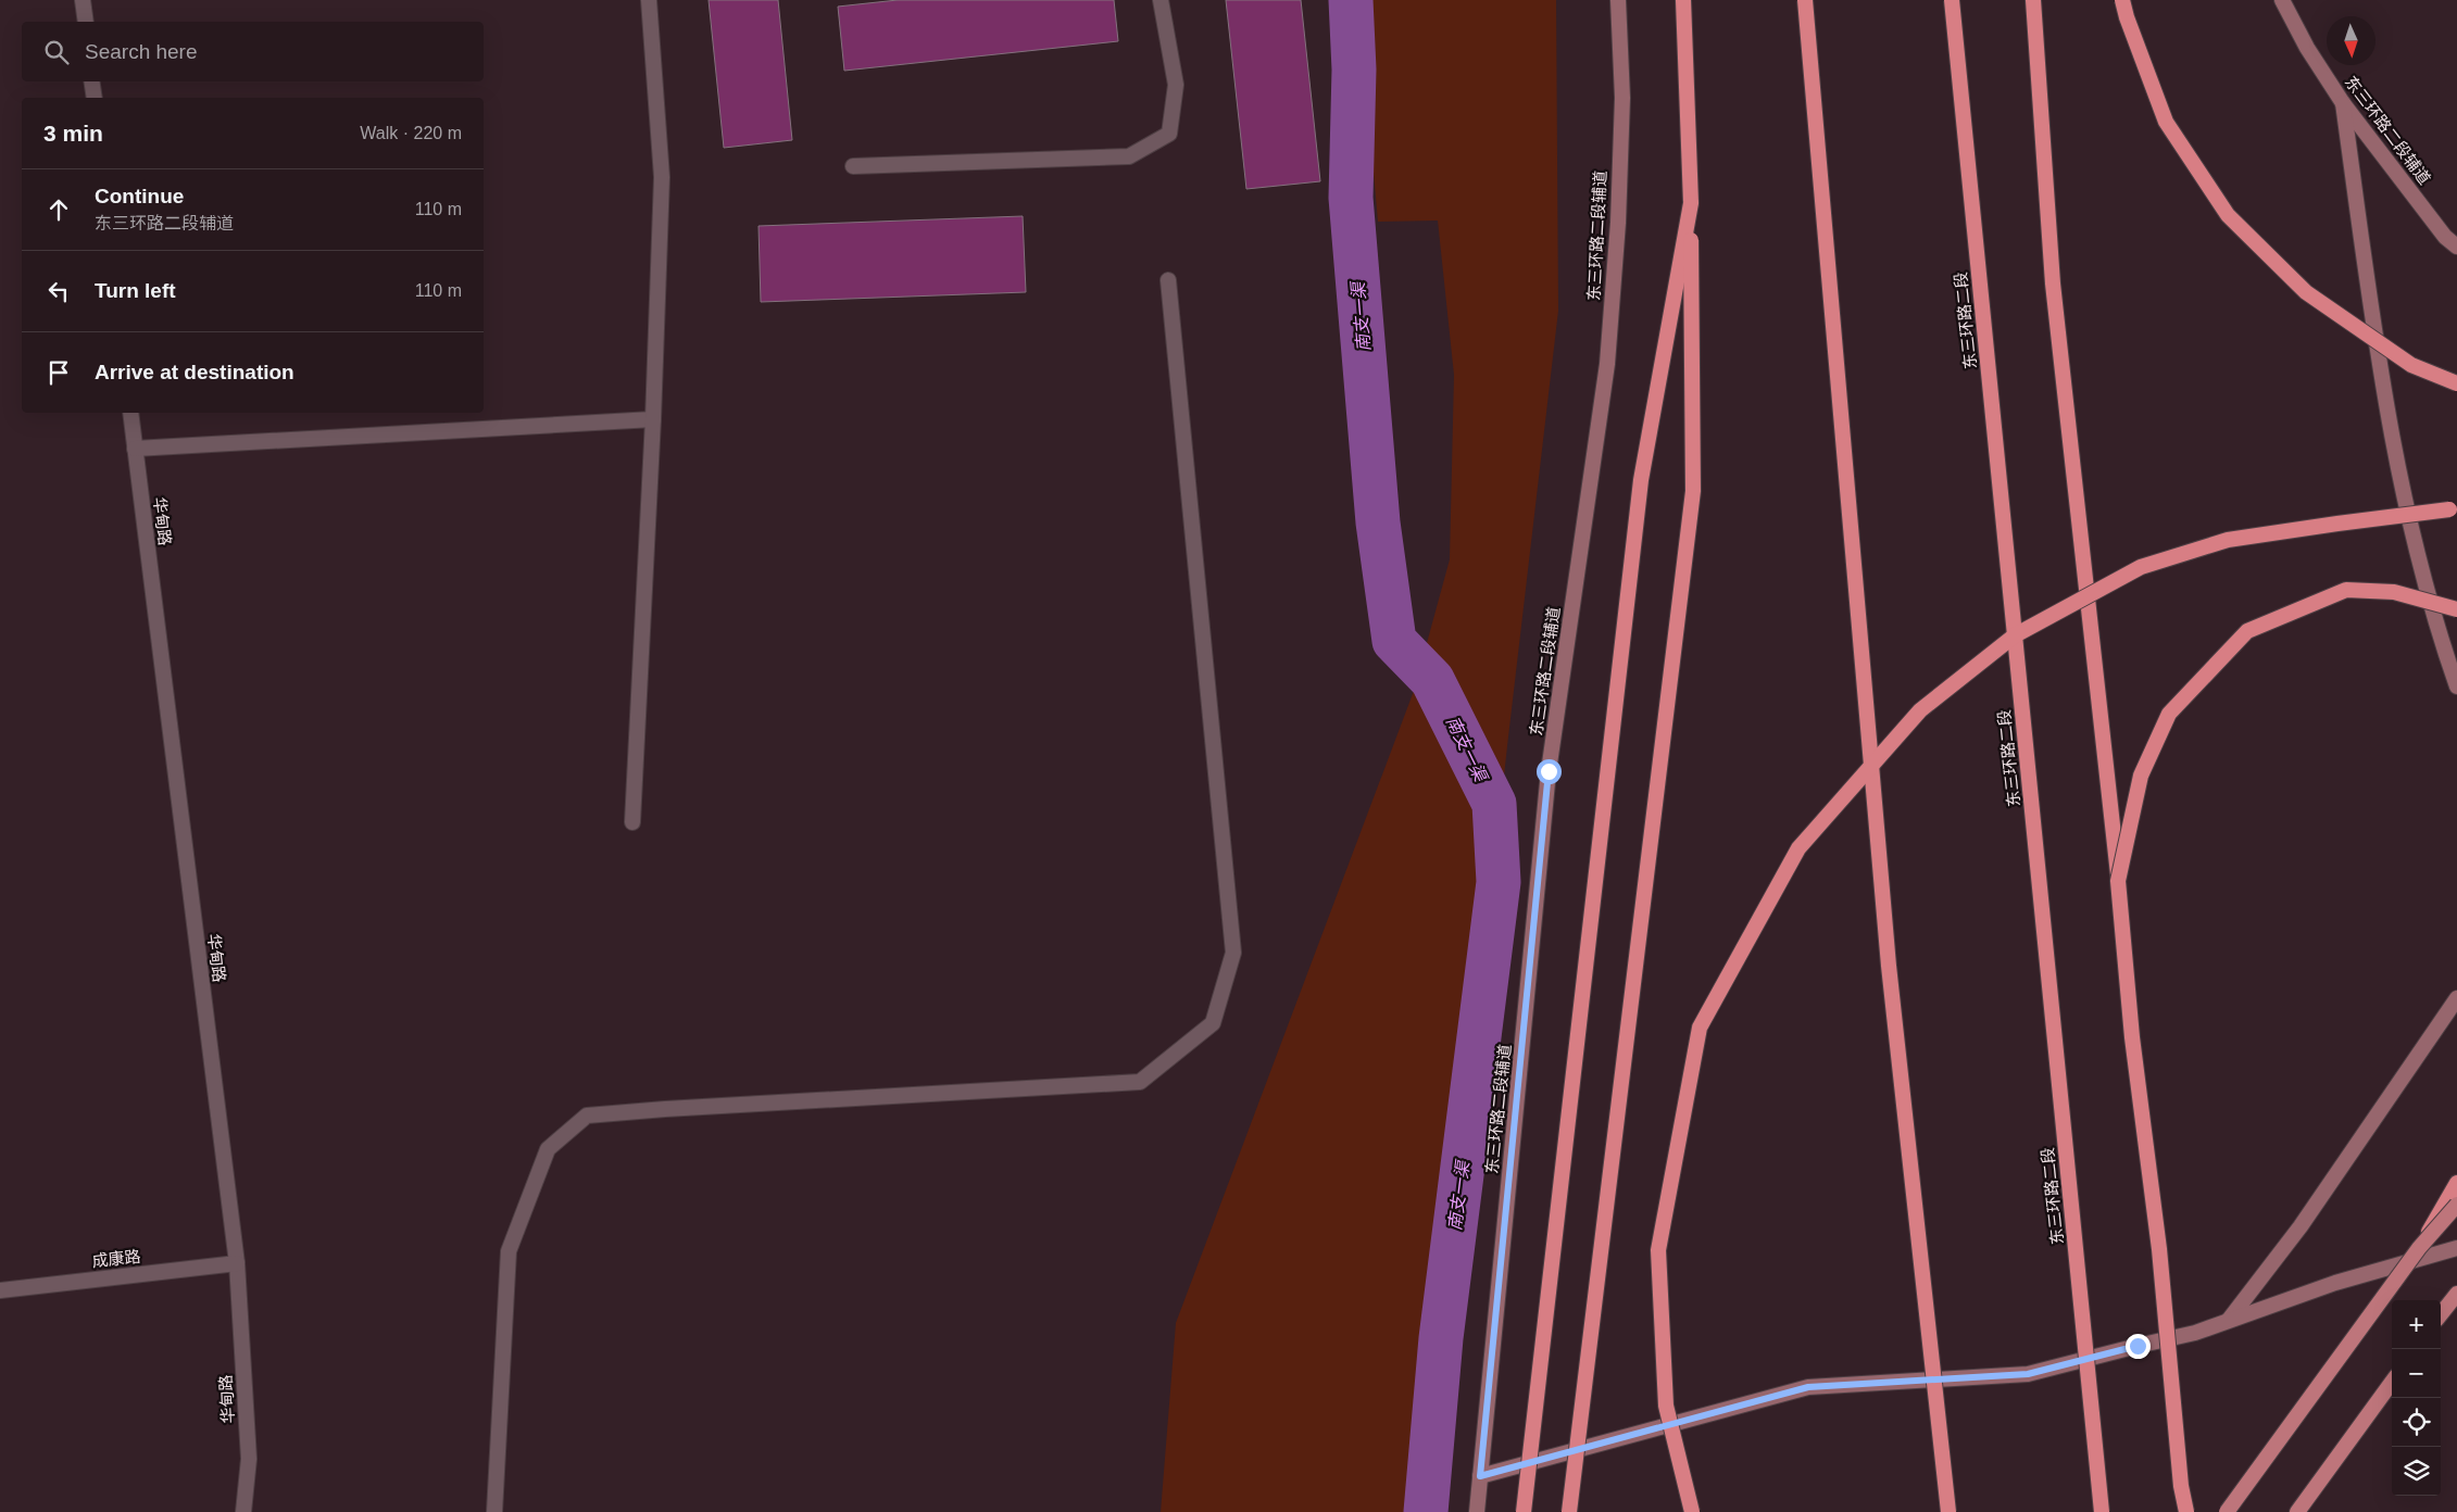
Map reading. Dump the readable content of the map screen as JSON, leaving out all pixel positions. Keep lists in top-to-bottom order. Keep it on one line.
{"streets":{"highway":["东三环路二段"],"main road":["东三环路二段辅道"],"street":["华甸路","成康路"]},"crossings":[["华甸路","成康路"]],"water":["南支一渠"],"north":"bottom","page":{"search":"Search here","heading":["3 min","Walk · 220 m"],"list":[["Continue","东三环路二段辅道","110 m"],["Turn left","110 m"],"Arrive at destination"],"map_buttons":["+","−"]}}
